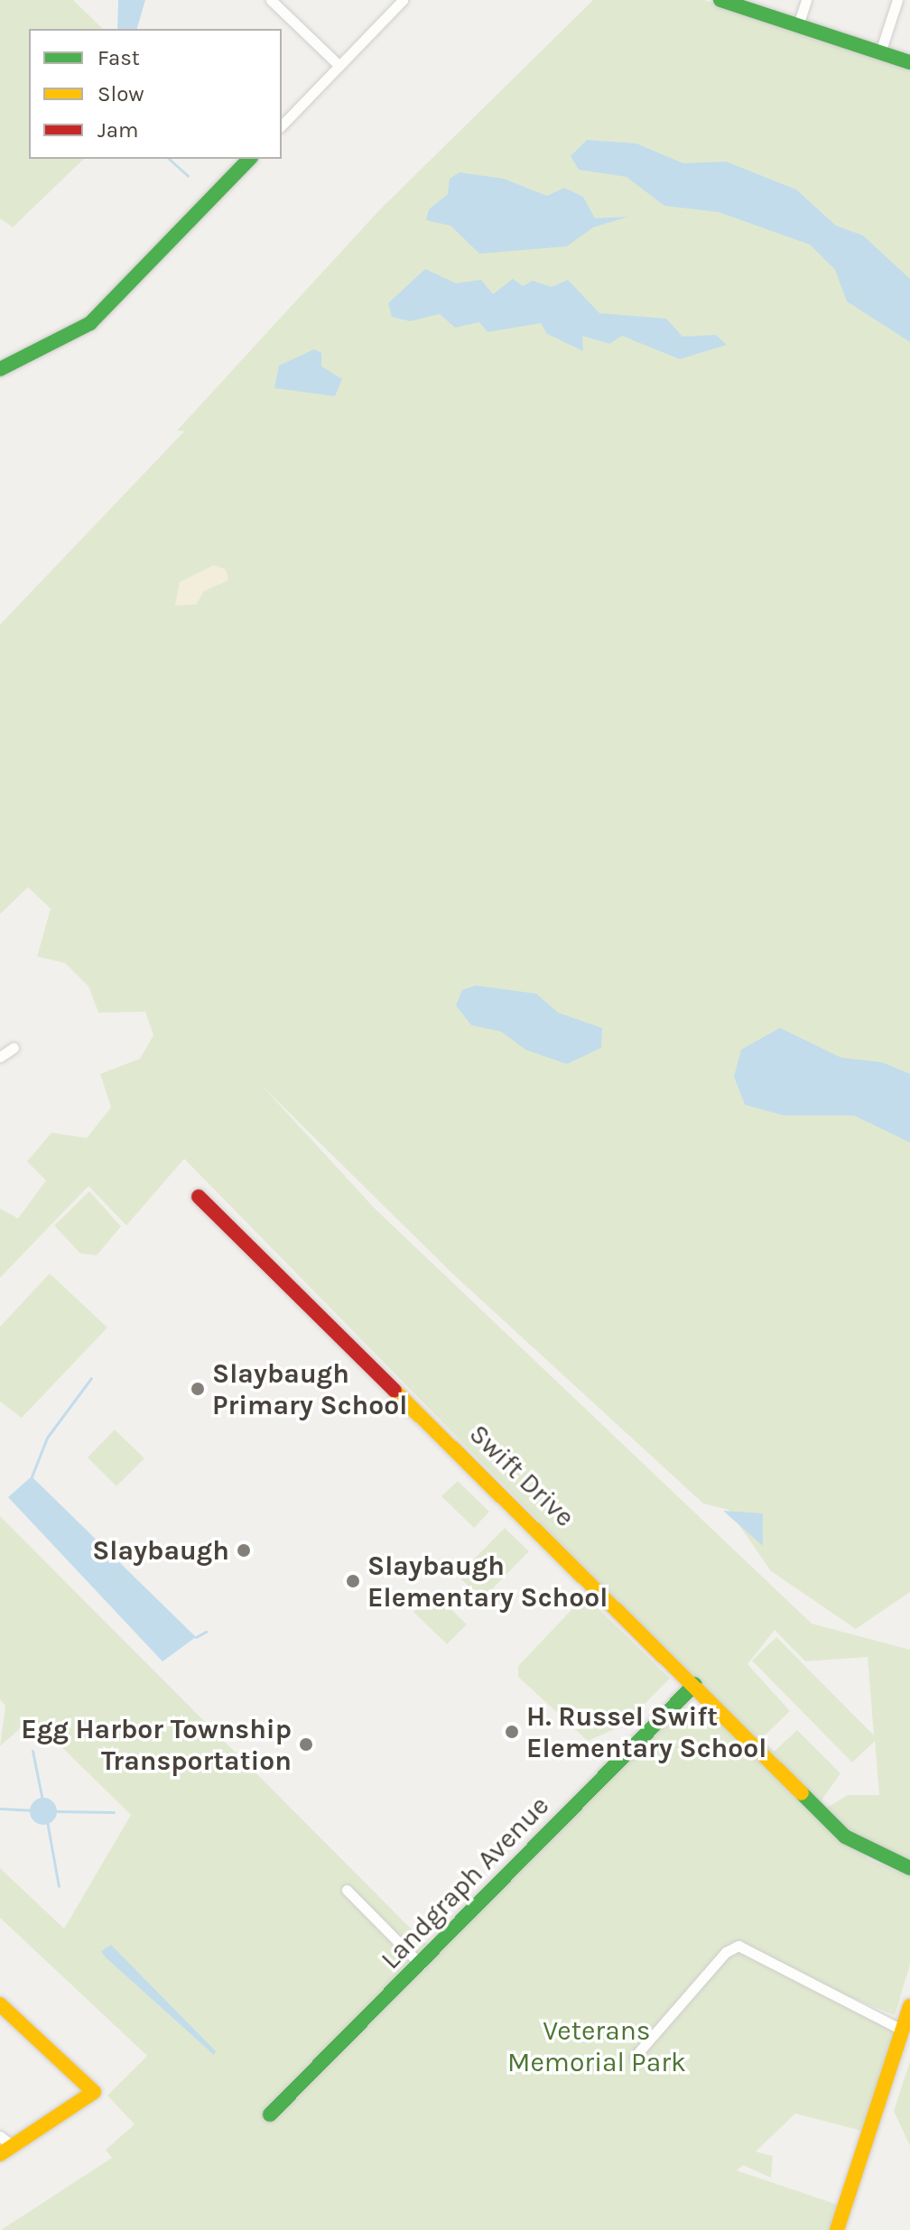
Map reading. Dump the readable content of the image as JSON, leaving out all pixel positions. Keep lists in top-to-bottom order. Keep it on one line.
{"streets":{"street":["Swift Drive","Landgraph Avenue"]},"crossings":[["Swift Drive","Landgraph Avenue"]],"parks":["Veterans Memorial Park"],"places":["Slaybaugh Primary School","Slaybaugh","Slaybaugh Elementary School","H. Russel Swift Elementary School","Egg Harbor Township Transportation"],"legend":["Fast","Slow","Jam"]}
